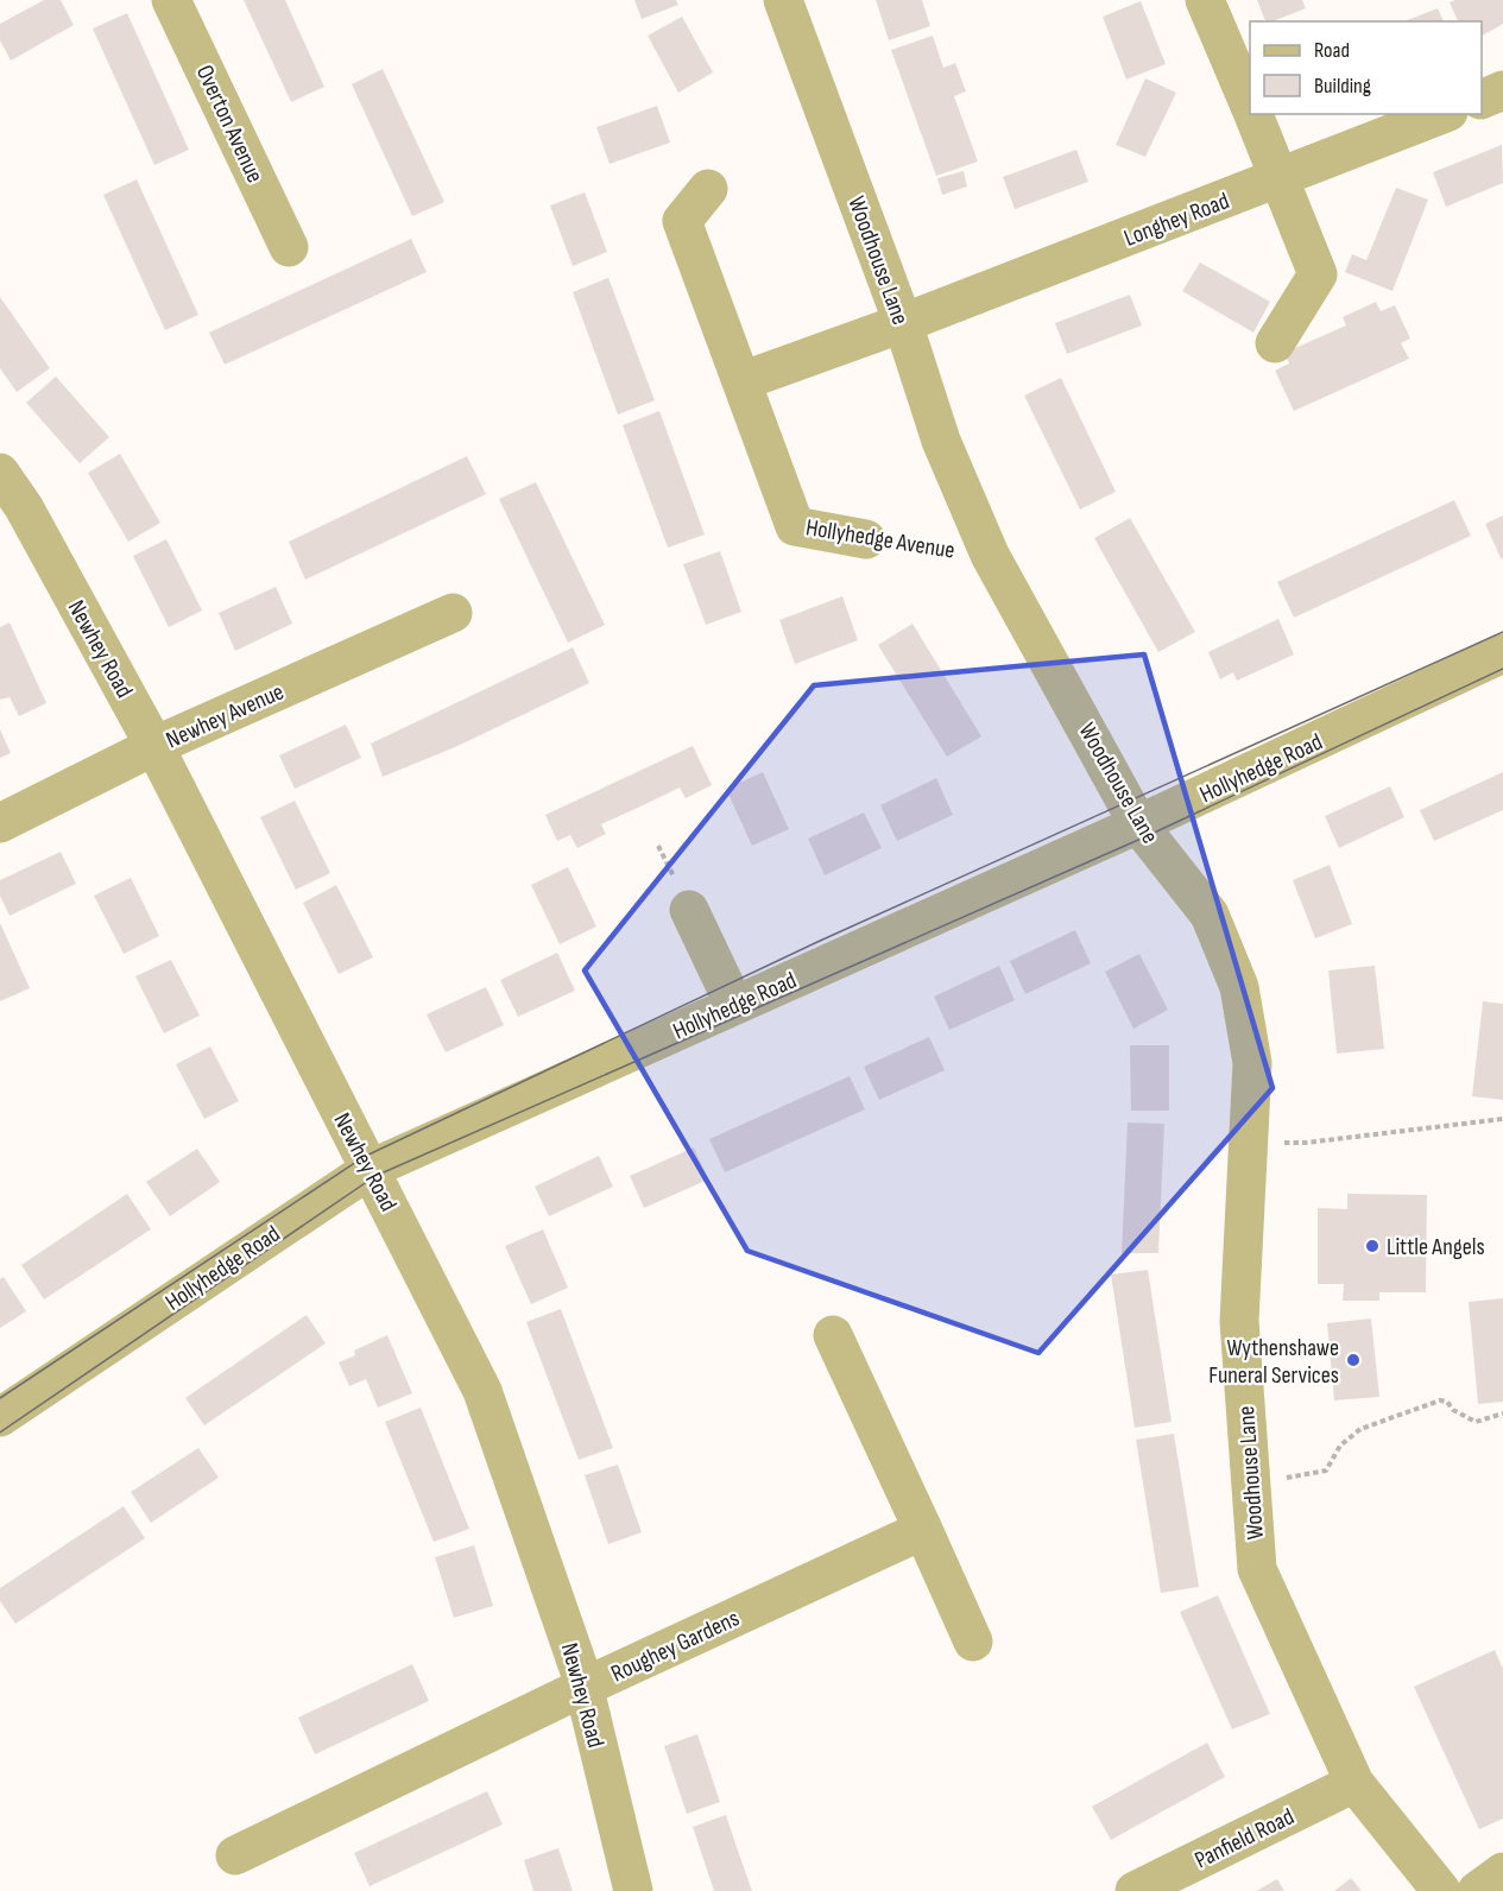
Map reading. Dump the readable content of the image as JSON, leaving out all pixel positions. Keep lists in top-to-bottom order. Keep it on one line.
{"streets":{"street":["Overton Avenue","Longhey Road","Woodhouse Lane","Hollyhedge Avenue","Newhey Road","Newhey Avenue","Hollyhedge Road","Roughey Gardens","Panfield Road"]},"crossings":[["Longhey Road","Woodhouse Lane"],["Woodhouse Lane","Hollyhedge Avenue"],["Woodhouse Lane","Hollyhedge Road"],["Woodhouse Lane","Panfield Road"],["Newhey Road","Newhey Avenue"],["Newhey Road","Hollyhedge Road"],["Newhey Road","Roughey Gardens"]],"places":["Little Angels","Wythenshawe Funeral Services"],"legend":["Road","Building"]}
